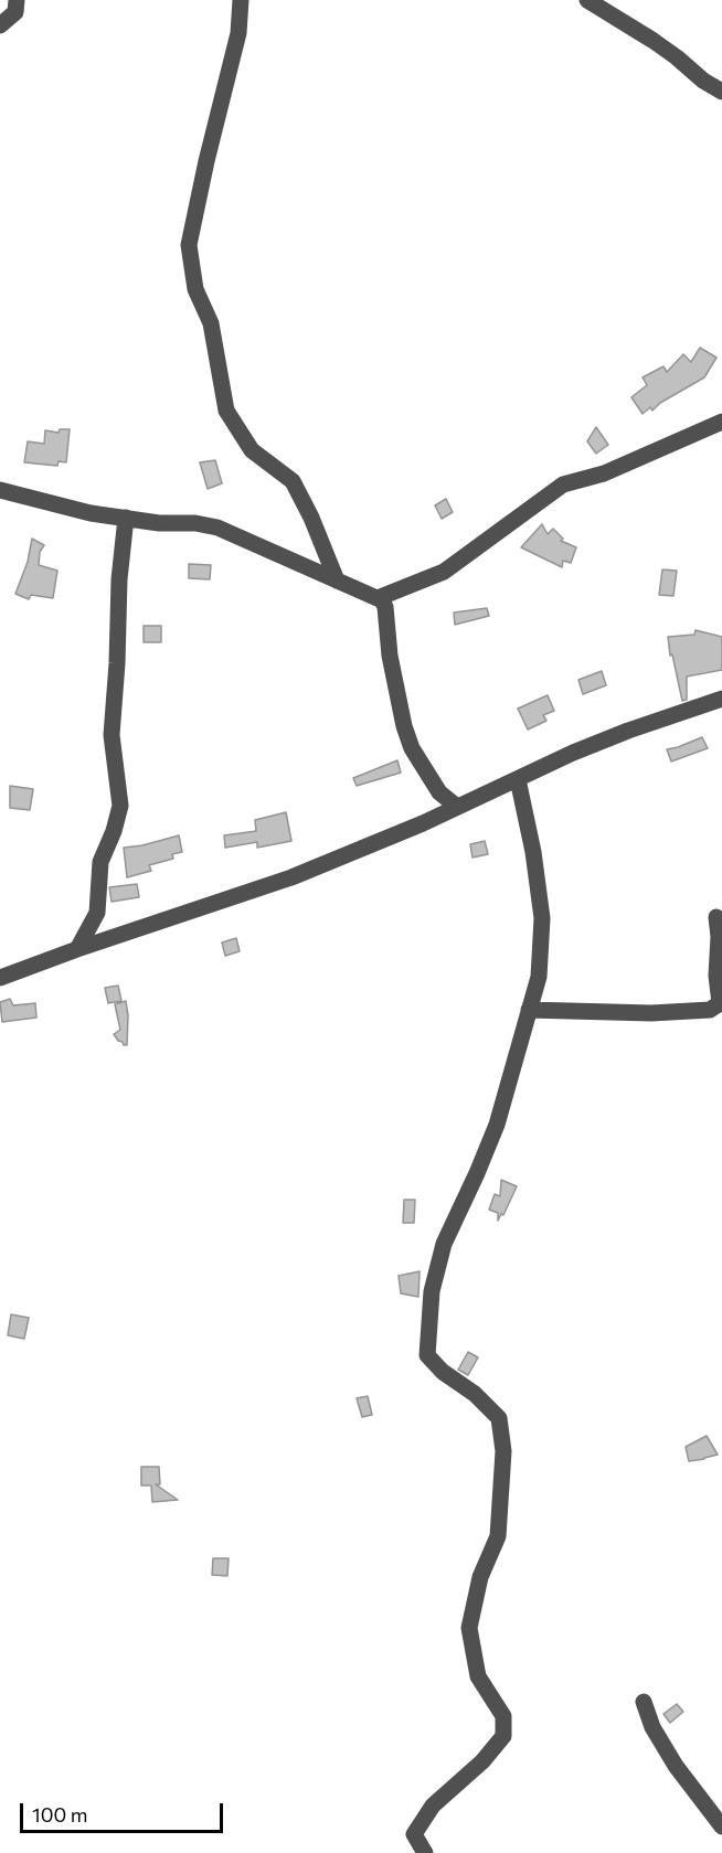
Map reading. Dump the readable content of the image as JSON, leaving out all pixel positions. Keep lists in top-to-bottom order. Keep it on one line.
{"scale_bar":"100 m"}
